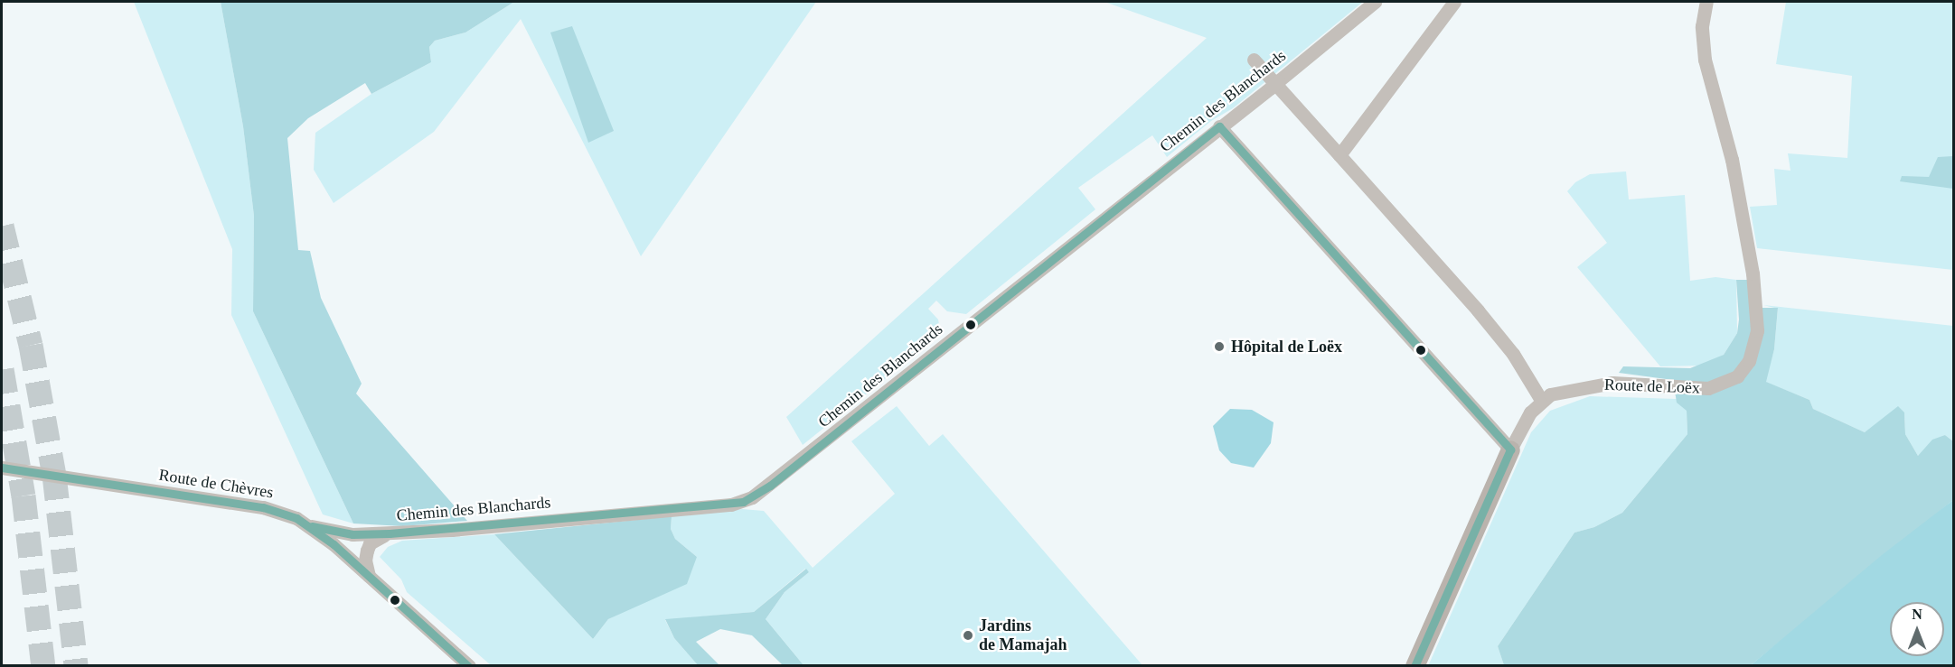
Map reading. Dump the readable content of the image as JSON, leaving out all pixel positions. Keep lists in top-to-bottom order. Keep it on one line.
{"streets":{"street":["Chemin des Blanchards","Route de Loëx","Route de Chèvres"]},"crossings":[["Chemin des Blanchards","Route de Chèvres"]],"places":["Hôpital de Loëx","Jardins de Mamajah"],"north":"top"}
